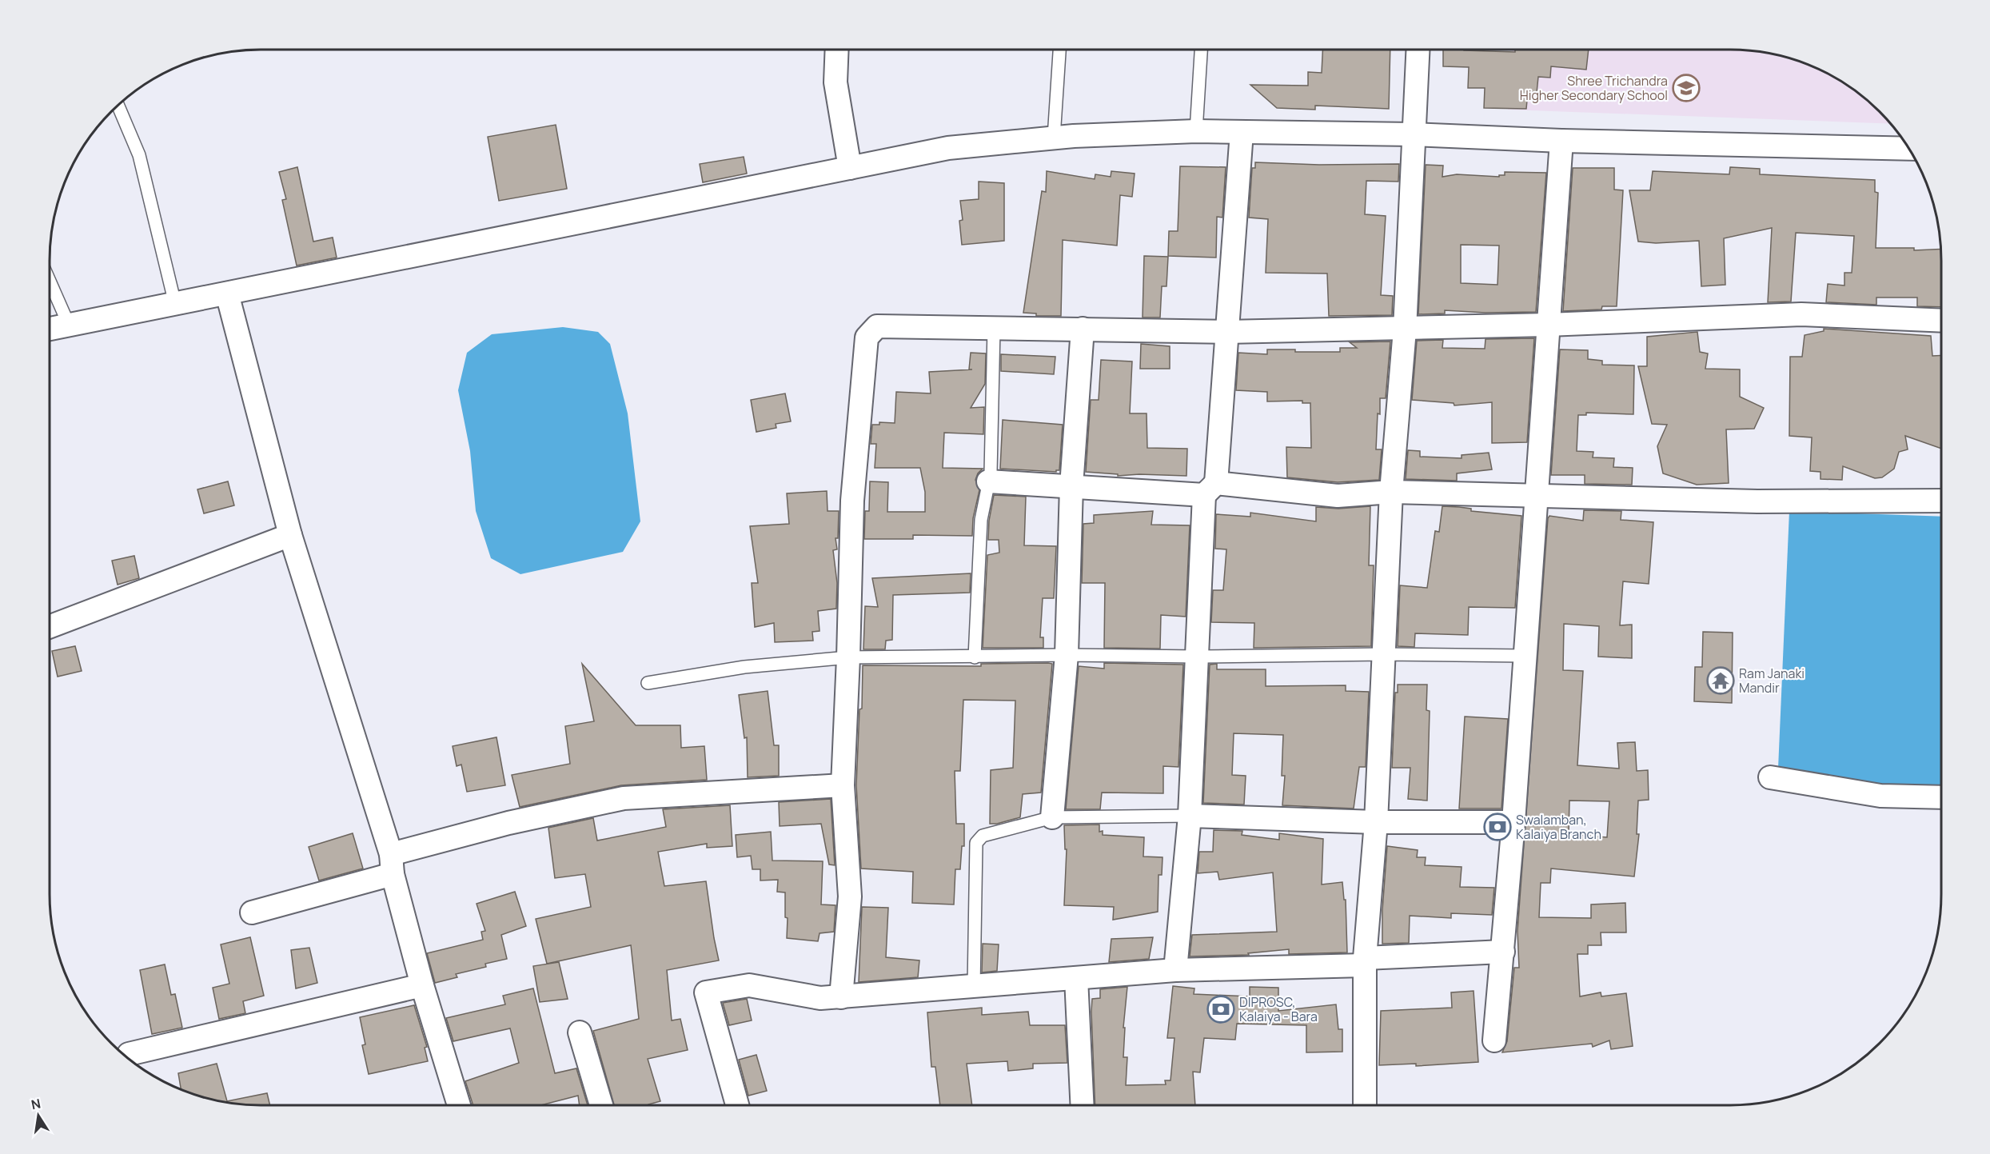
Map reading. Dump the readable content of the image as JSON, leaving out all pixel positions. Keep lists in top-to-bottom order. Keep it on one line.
{"places":{"school or university":["Shree Trichandra Higher Secondary School"],"temple":["Ram Janaki Mandir"],"bank":["Swalamban, Kalaiya Branch","DIPROSC, Kalaiya - Bara"]},"north":"top"}
